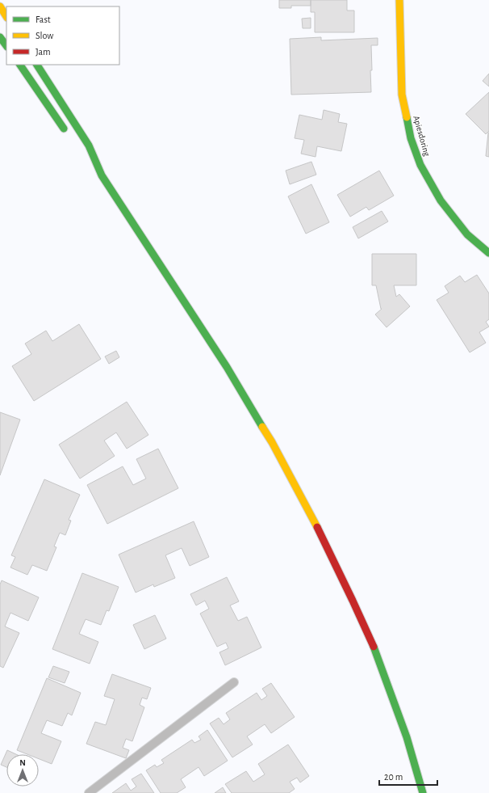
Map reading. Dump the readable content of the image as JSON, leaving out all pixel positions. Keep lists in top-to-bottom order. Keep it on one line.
{"streets":{"street":["Apiesdoring"]},"legend":["Fast","Slow","Jam"],"scale_bar":"20 m","north":"top"}
